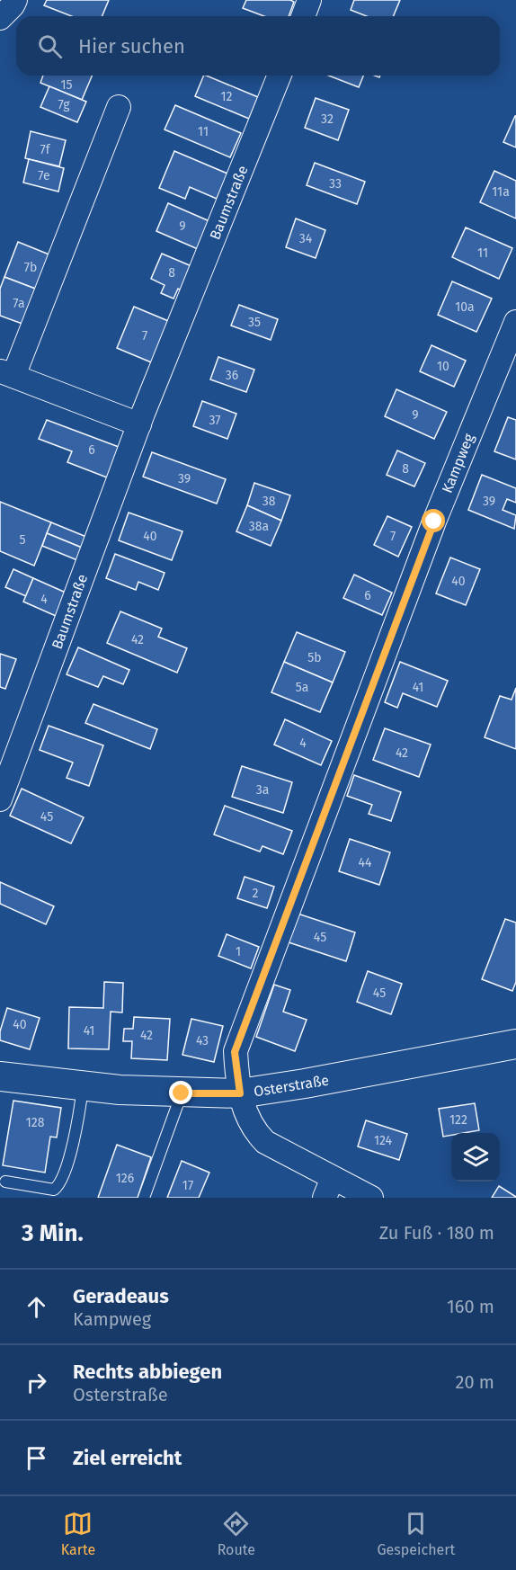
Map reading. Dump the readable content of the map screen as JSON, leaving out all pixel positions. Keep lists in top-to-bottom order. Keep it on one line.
{"streets":{"street":["Baumstraße","Kampweg","Osterstraße"]},"crossings":[["Kampweg","Osterstraße"]],"house_numbers":["15","12","7g","32","11","7f","7e","33","11a","9","34","11","7b","8","7a","10a","35","7","10","36","9","37","6","8","39","38","39","38a","40","7","5","40","6","4","42","5b","5a","41","4","42","3a","45","44","2","45","1","45","40","41","42","43","122","128","124","126","17"],"page":{"search":"Hier suchen","heading":["3 Min.","Zu Fuß · 180 m"],"list":[["Geradeaus","Kampweg","160 m"],["Rechts abbiegen","Osterstraße","20 m"],"Ziel erreicht"],"nav":["Karte","Route","Gespeichert"]}}
